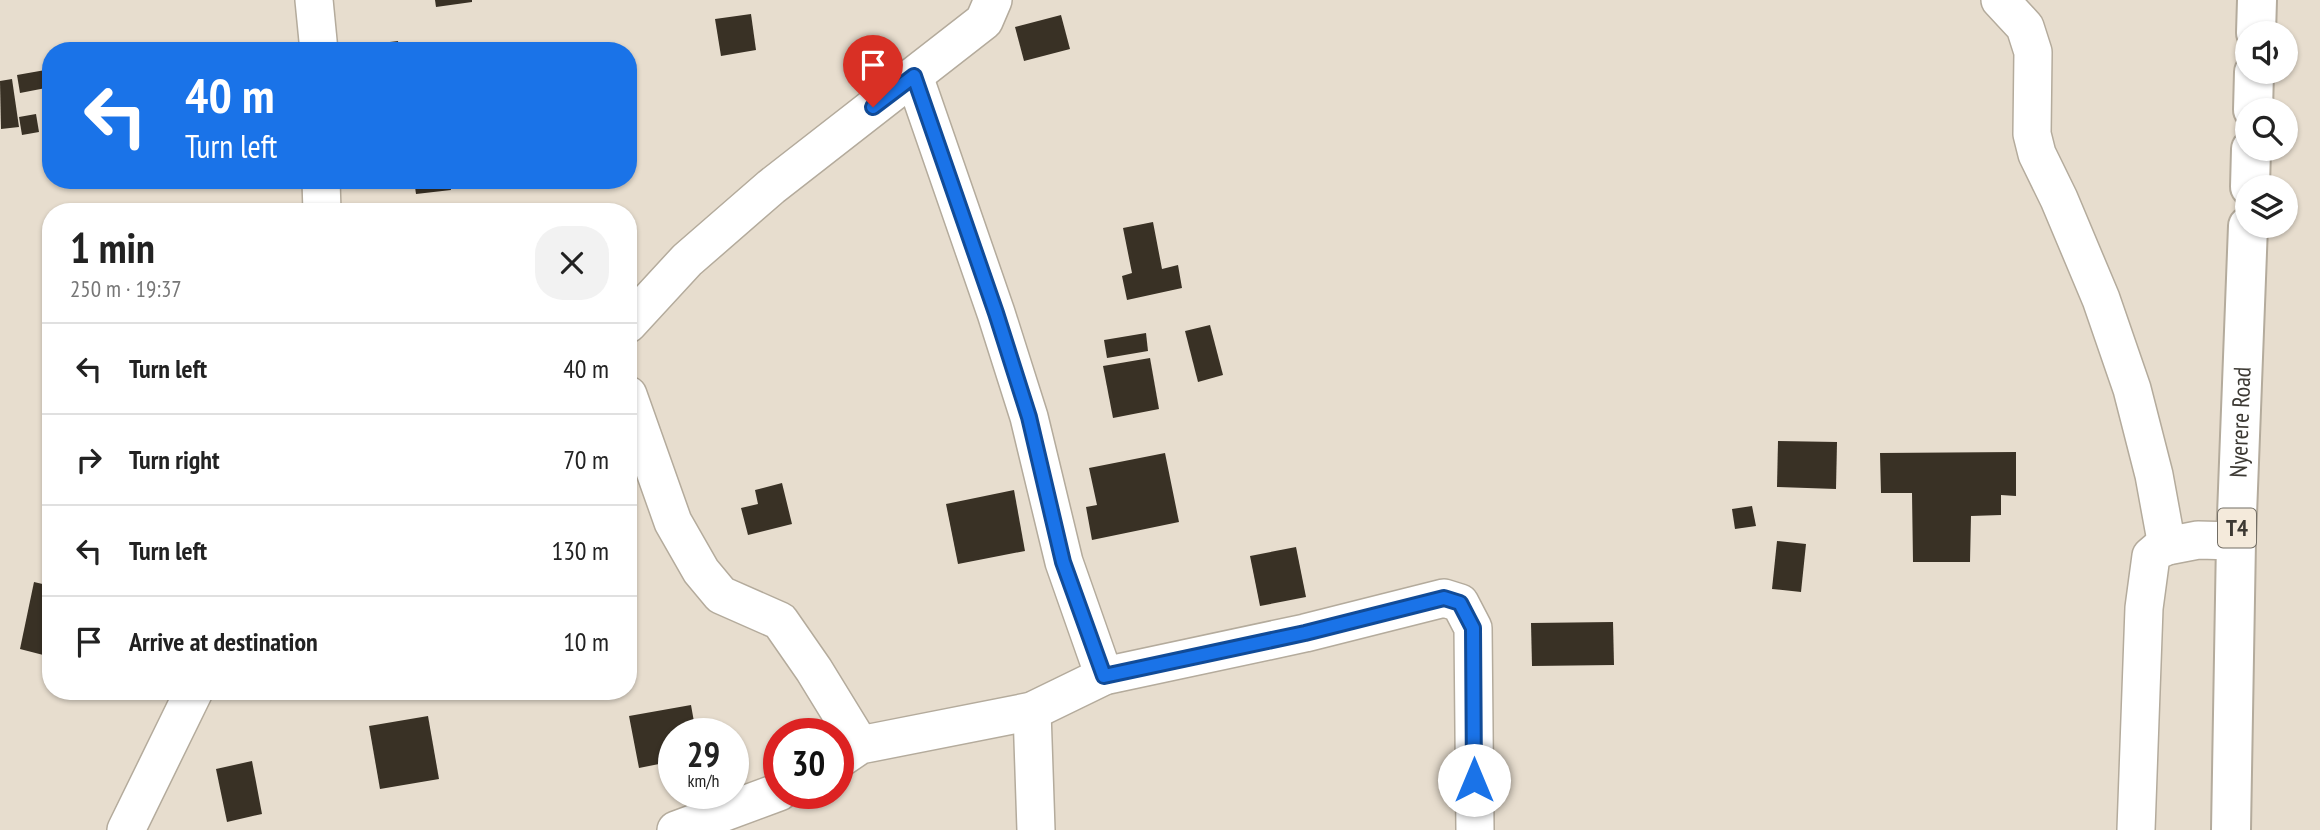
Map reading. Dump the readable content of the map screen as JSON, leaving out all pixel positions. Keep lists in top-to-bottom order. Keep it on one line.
{"streets":{"highway":["Nyerere Road","T4"]},"page":{"turn":["40 m","Turn left"],"heading":["1 min","250 m · 19:37"],"list":[{"name":"Turn left","value":"40 m"},{"name":"Turn right","value":"70 m"},{"name":"Turn left","value":"130 m"},{"name":"Arrive at destination","value":"10 m"}],"speed":"29 km/h","limit":"30"}}
